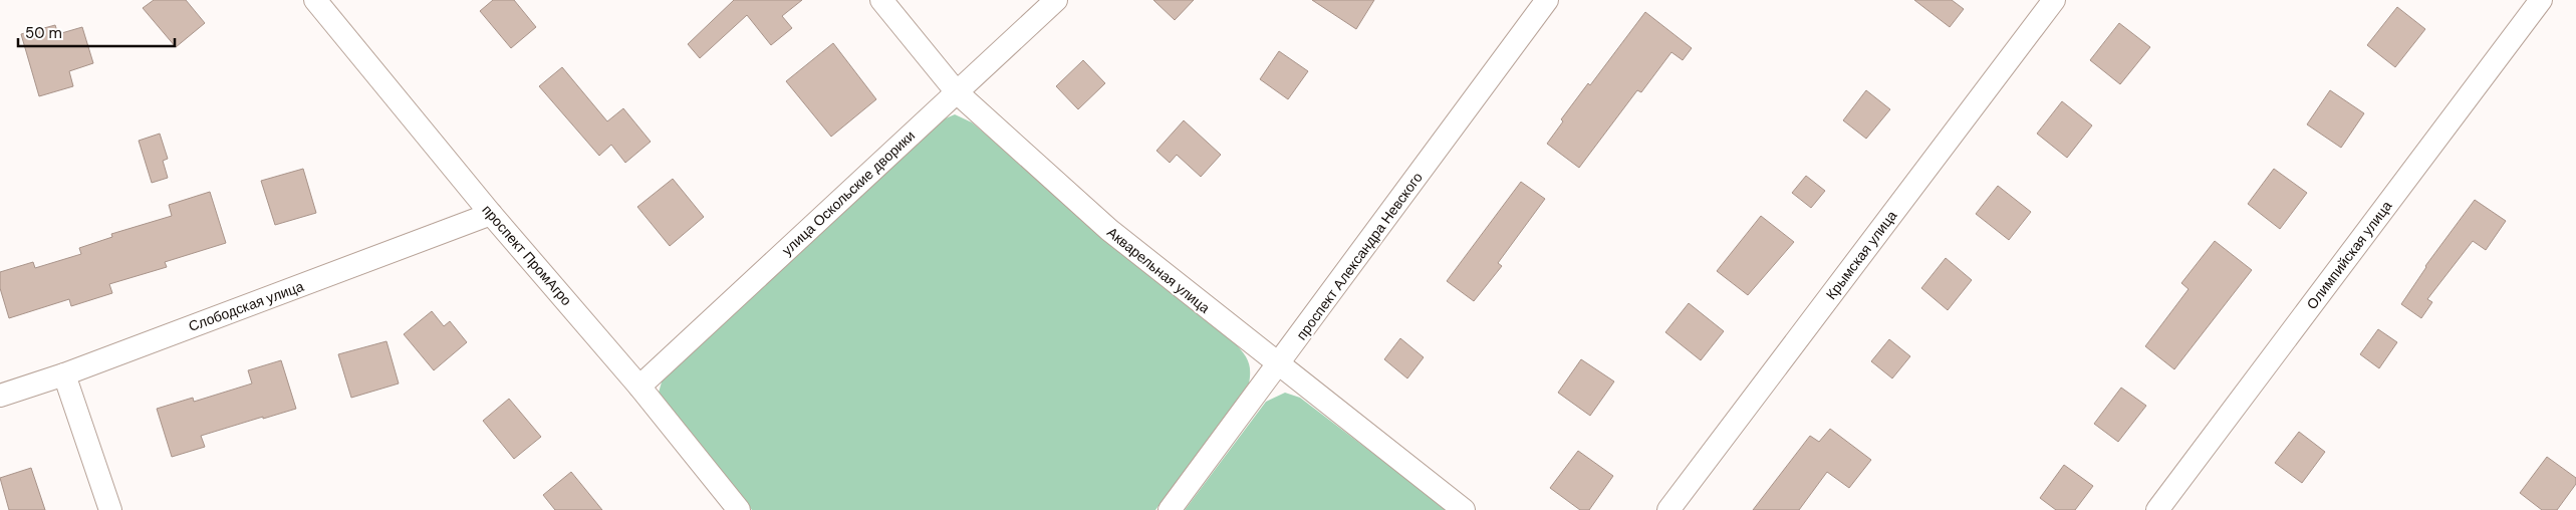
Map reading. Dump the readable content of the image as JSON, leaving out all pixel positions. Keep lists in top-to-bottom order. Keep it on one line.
{"streets":{"street":["улица Оскольские дворики","проспект ПромАгро","Крымская улица","Олимпийская улица","проспект Александра Невского","Акварельная улица","Слободская улица"]},"crossings":[["улица Оскольские дворики","проспект ПромАгро"],["улица Оскольские дворики","Акварельная улица"],["проспект ПромАгро","Слободская улица"],["проспект Александра Невского","Акварельная улица"]],"scale_bar":"50 m"}
